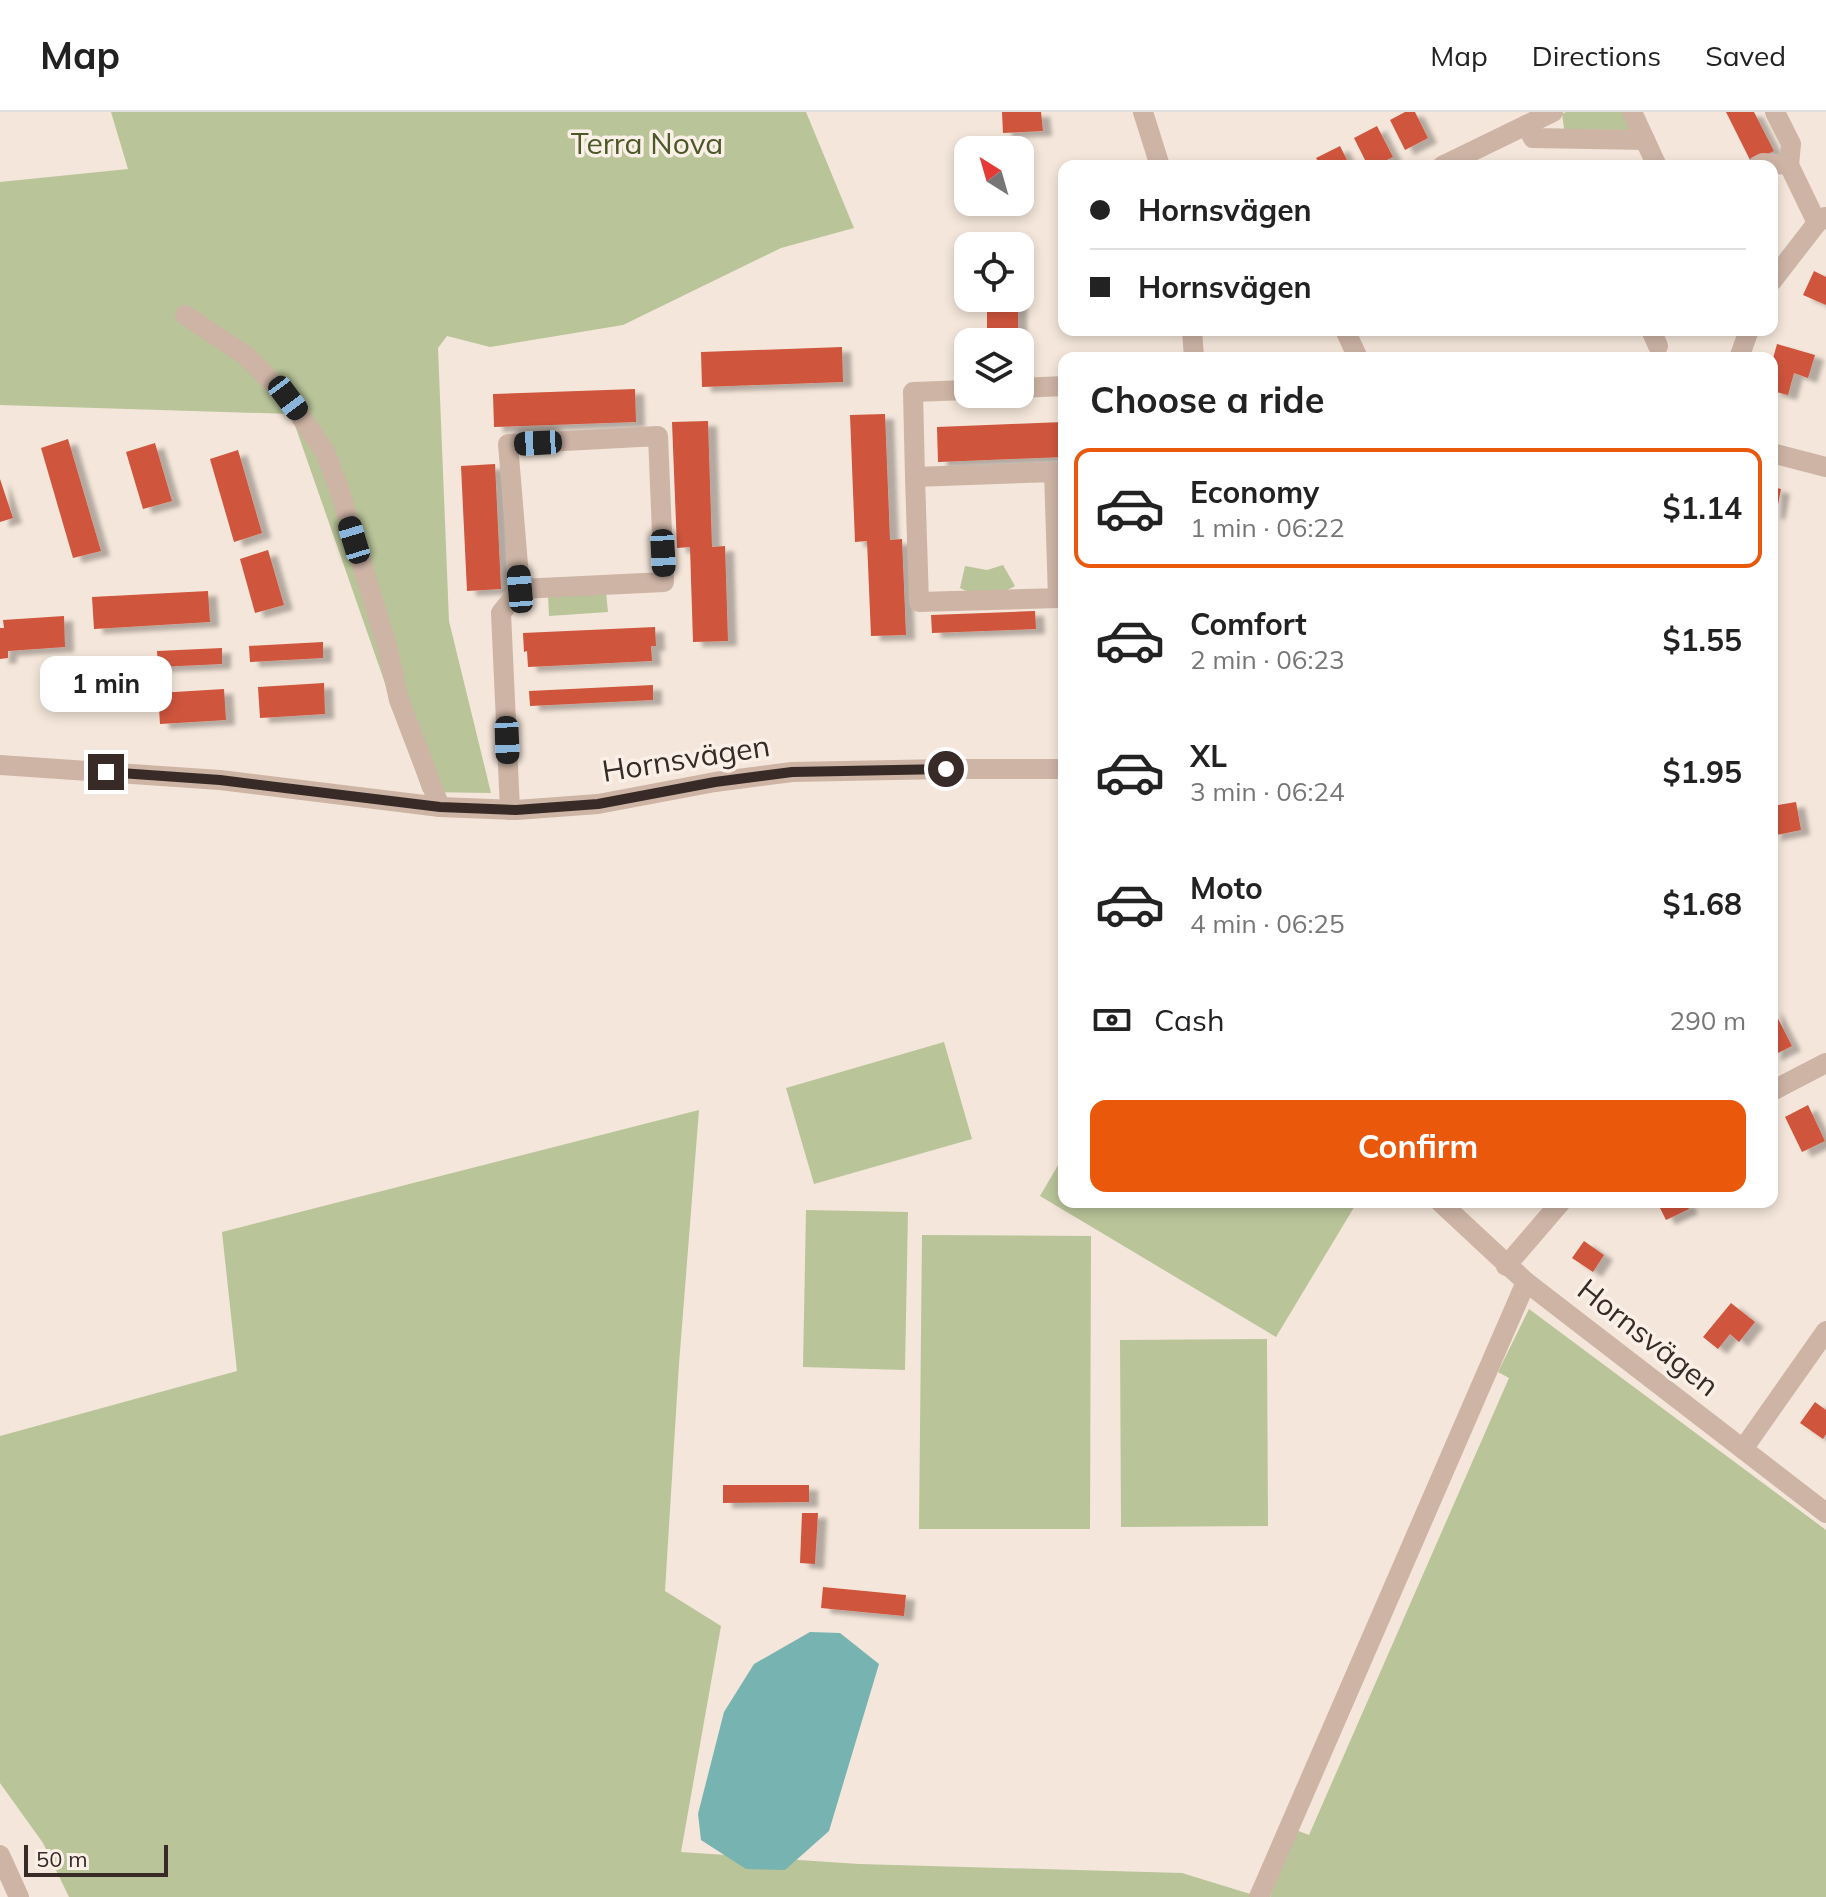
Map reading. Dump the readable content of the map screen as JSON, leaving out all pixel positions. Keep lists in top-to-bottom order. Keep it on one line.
{"streets":{"street":["Hornsvägen"]},"parks":["Terra Nova"],"scale_bar":"50 m","north":"top left","page":{"header":"Map","nav":["Map","Directions","Saved"],"banner":["Hornsvägen","Hornsvägen"],"heading":"Choose a ride","list":[{"name":"Economy","note":"1 min · 06:22","value":"$1.14"},{"name":"Comfort","note":"2 min · 06:23","value":"$1.55"},{"name":"XL","note":"3 min · 06:24","value":"$1.95"},{"name":"Moto","note":"4 min · 06:25","value":"$1.68"}],"bubble":"1 min","pay":["Cash","290 m"],"buttons":"Confirm","scale":"50 m"}}
